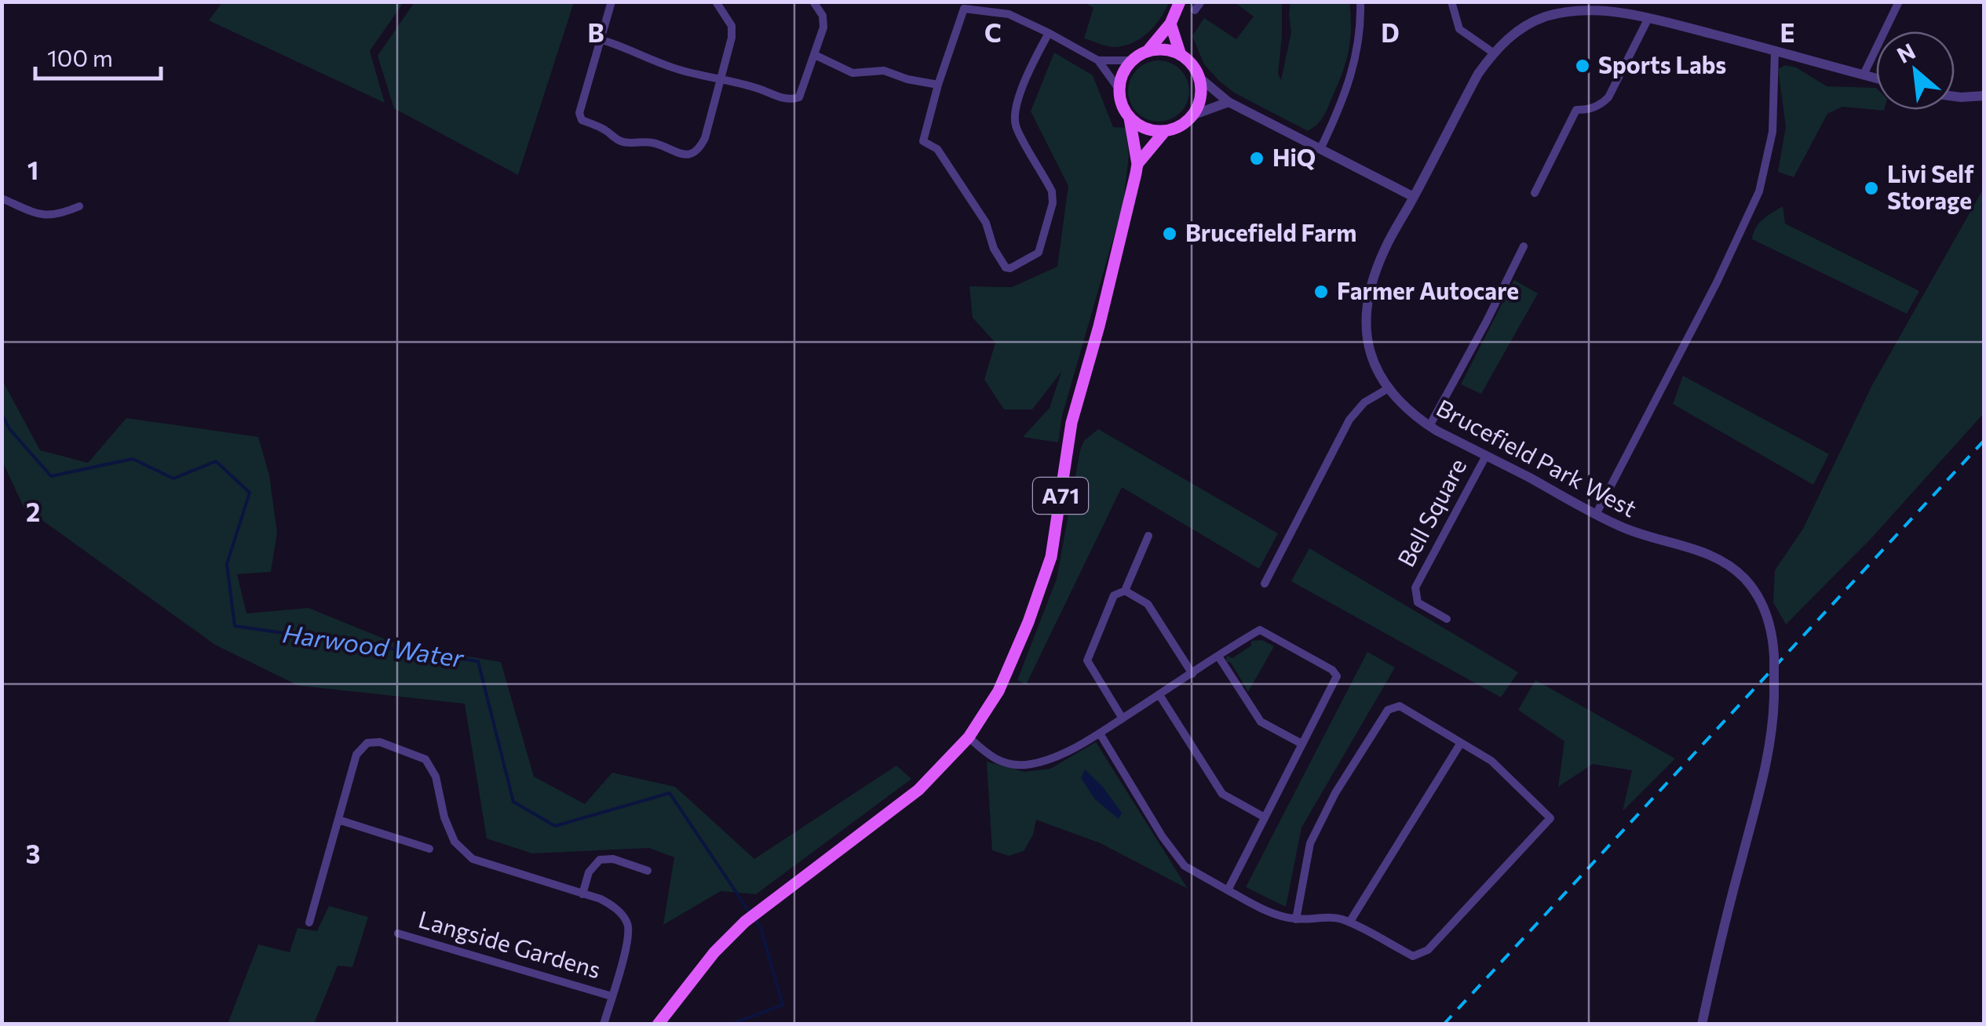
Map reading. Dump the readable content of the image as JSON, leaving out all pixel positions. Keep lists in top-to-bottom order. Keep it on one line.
{"streets":{"main road":["A71"],"street":["Brucefield Park West","Bell Square","Langside Gardens"]},"crossings":[["Brucefield Park West","Bell Square"]],"water":["Harwood Water"],"places":["Sports Labs","HiQ","Livi Self Storage","Brucefield Farm","Farmer Autocare"],"scale_bar":"100 m","north":"top left","grid":{"columns":["B","C","D","E"],"rows":["1","2","3"]}}
